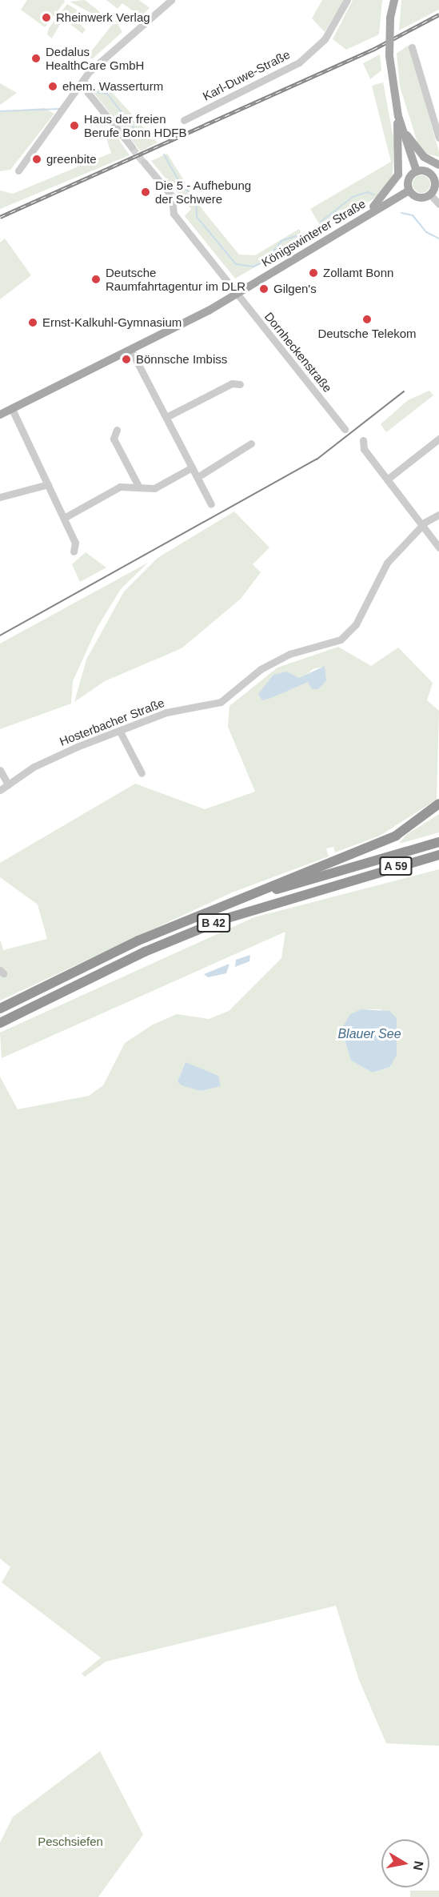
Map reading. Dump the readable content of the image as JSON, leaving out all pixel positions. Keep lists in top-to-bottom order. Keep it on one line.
{"streets":{"highway":["A 59","B 42"],"main road":["Königswinterer Straße"],"street":["Karl-Duwe-Straße","Dornheckenstraße","Hosterbacher Straße"]},"crossings":[["Königswinterer Straße","Dornheckenstraße"],["A 59","B 42"]],"water":["Blauer See"],"parks":["Peschsiefen"],"places":["Rheinwerk Verlag","Dedalus HealthCare GmbH","ehem. Wasserturm","Haus der freien Berufe Bonn HDFB","greenbite","Die 5 - Aufhebung der Schwere","Zollamt Bonn","Deutsche Raumfahrtagentur im DLR","Gilgen's","Deutsche Telekom","Ernst-Kalkuhl-Gymnasium","Bönnsche Imbiss"],"north":"right"}
